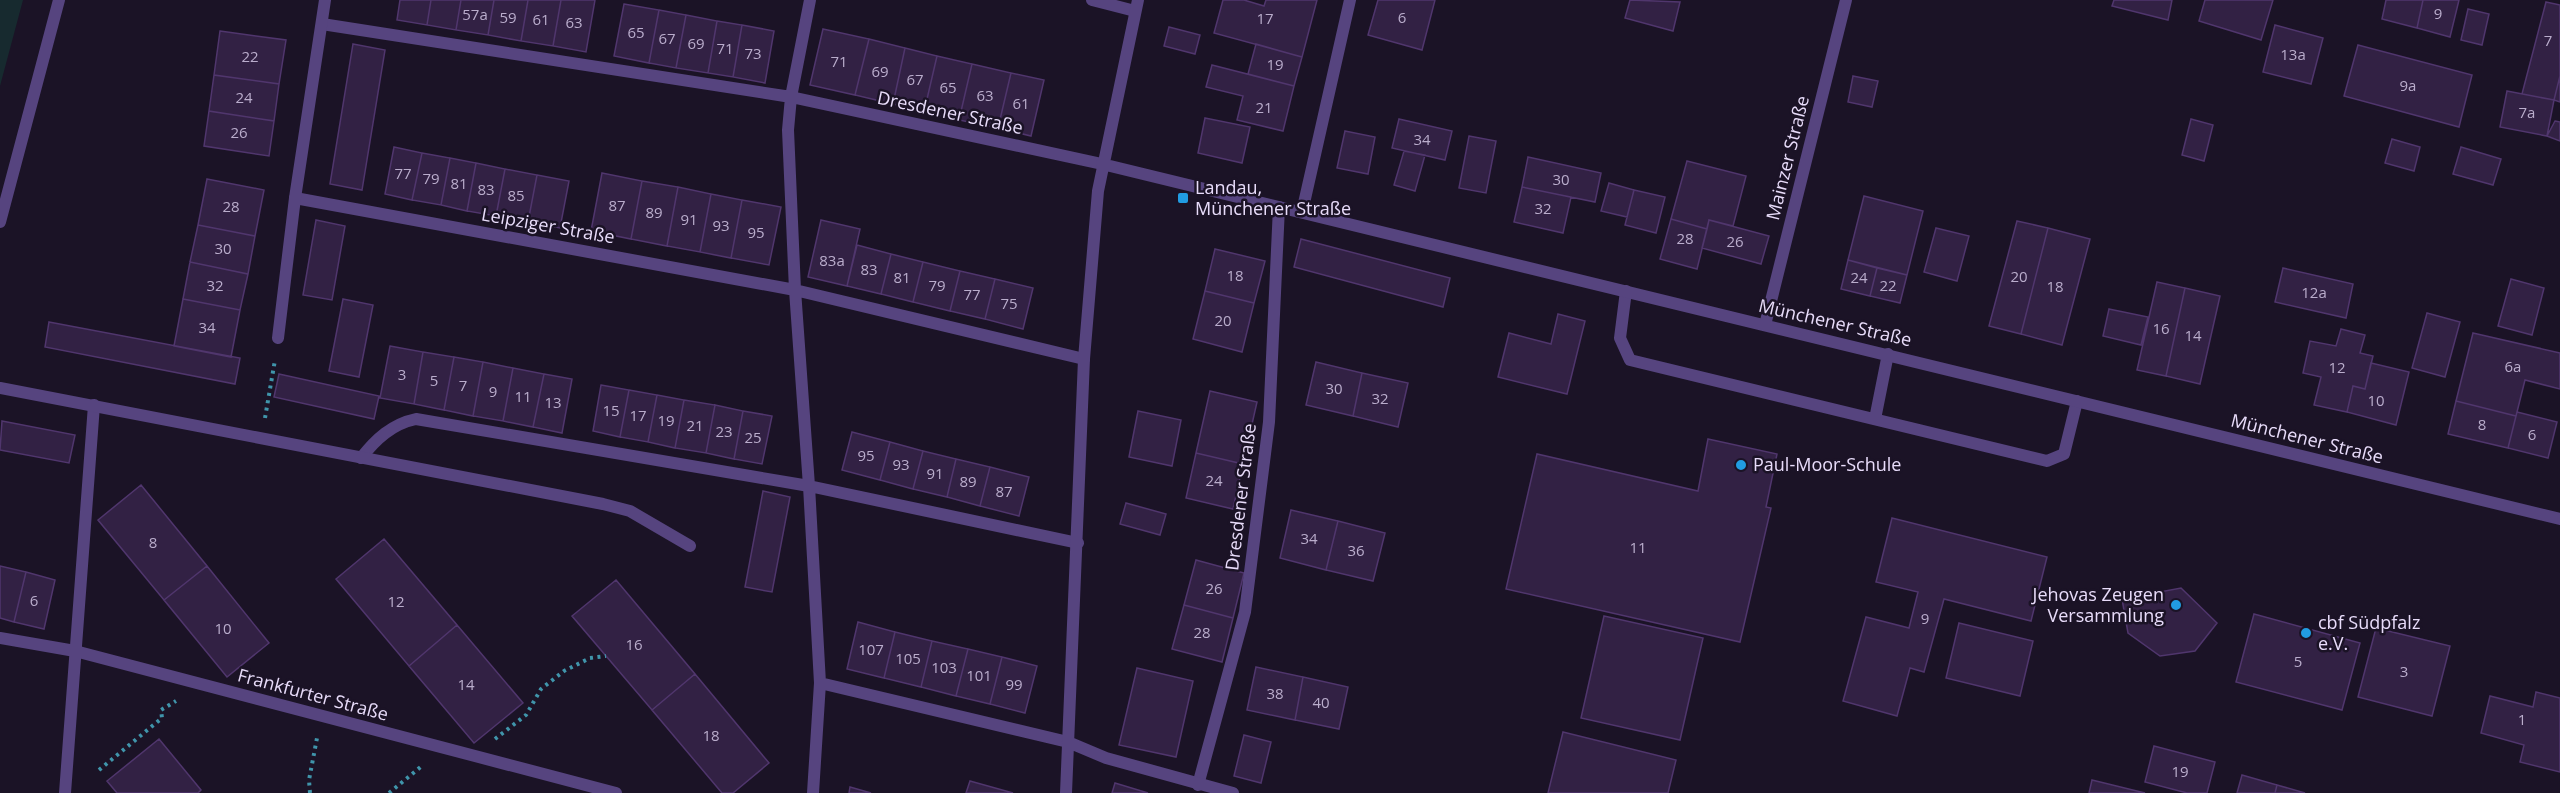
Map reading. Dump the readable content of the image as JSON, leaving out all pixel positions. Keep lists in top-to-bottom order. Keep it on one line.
{"streets":{"street":["Dresdener Straße","Mainzer Straße","Leipziger Straße","Münchener Straße","Frankfurter Straße"]},"crossings":[["Dresdener Straße","Münchener Straße"],["Mainzer Straße","Münchener Straße"]],"places":{"transit":["Landau, Münchener Straße"],"other":["Paul-Moor-Schule","Jehovas Zeugen Versammlung","cbf Südpfalz e.V."]},"house_numbers":["9","57a","59","6","17","61","63","65","67","7","69","71","73","13a","22","71","19","69","67","9a","65","63","24","61","21","7a","26","34","77","79","30","81","83","85","87","28","32","89","91","93","95","28","26","30","83a","83","18","20","81","24","32","79","22","18","12a","77","75","20","34","16","14","6a","12","3","5","7","30","9","11","32","10","13","15","17","19","8","21","23","6","25","95","93","91","24","89","87","34","8","11","36","26","6","12","9","10","28","16","107","105","5","103","3","101","14","99","38","40","1","18","19"]}
